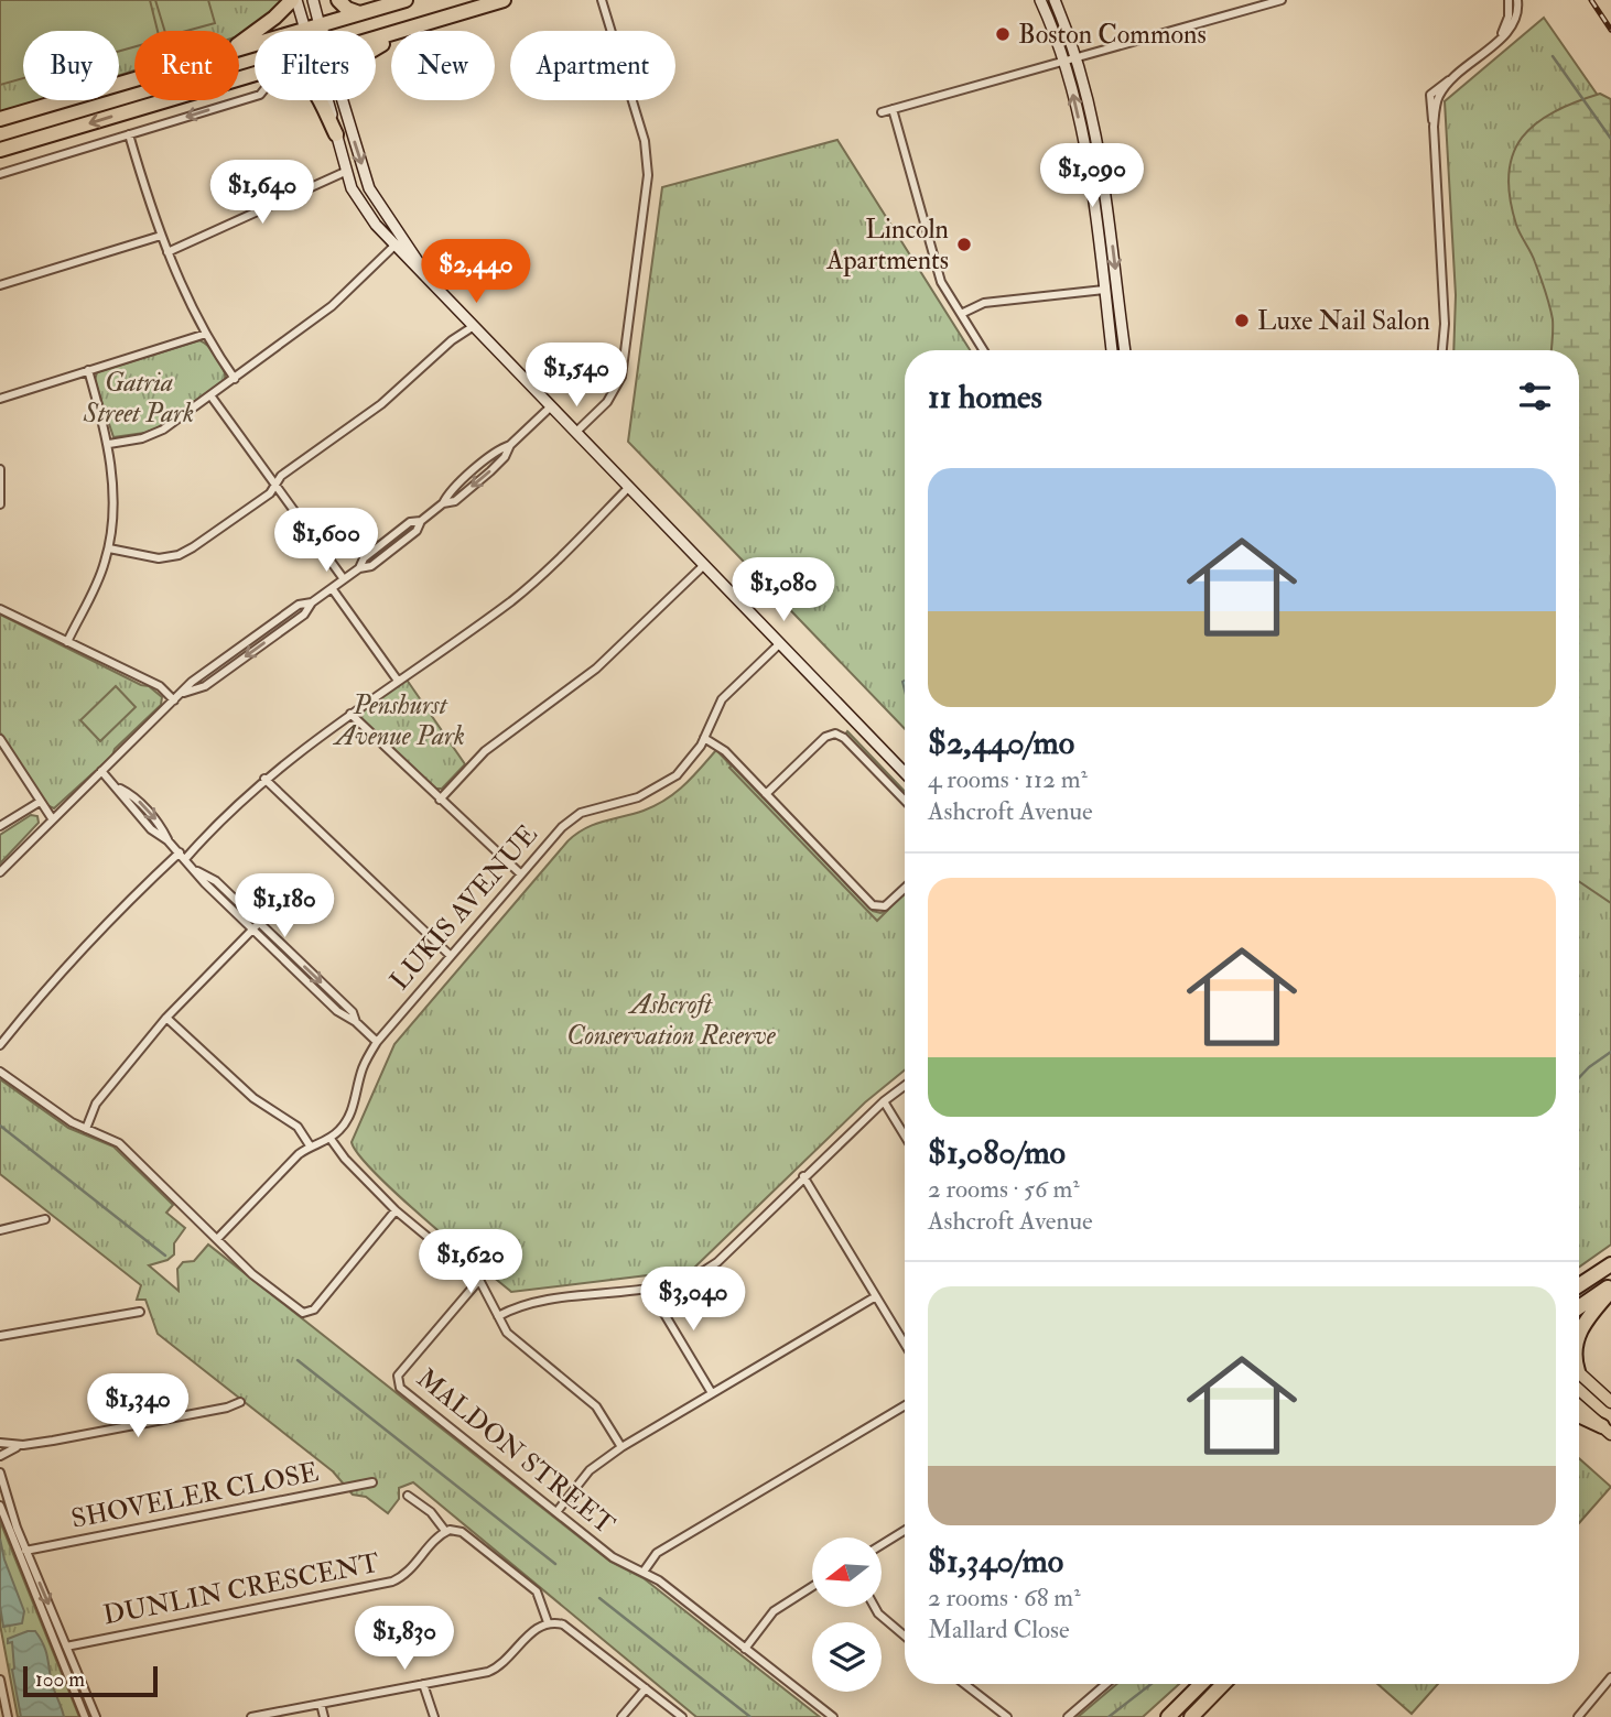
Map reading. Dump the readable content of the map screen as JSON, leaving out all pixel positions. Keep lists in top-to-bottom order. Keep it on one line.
{"streets":{"street":["LUKIS AVENUE","MALDON STREET","SHOVELER CLOSE","DUNLIN CRESCENT"]},"parks":["Gatria Street Park","Penshurst Avenue Park","Ashcroft Conservation Reserve"],"places":["Boston Commons","Lincoln Apartments","Luxe Nail Salon"],"scale_bar":"100 m","north":"left","page":{"chip":["Buy","Rent","Filters","New","Apartment"],"price":["$1,090","$1,640","$2,440","$1,540","$1,600","$1,080","$1,180","$1,620","$3,040","$1,340","$1,830"],"heading":"11 homes","list":[{"name":"$2,440/mo","note":"4 rooms · 112 m² · Ashcroft Avenue"},{"name":"$1,080/mo","note":"2 rooms · 56 m² · Ashcroft Avenue"},{"name":"$1,340/mo","note":"2 rooms · 68 m² · Mallard Close"}],"scale":"100 m"}}
